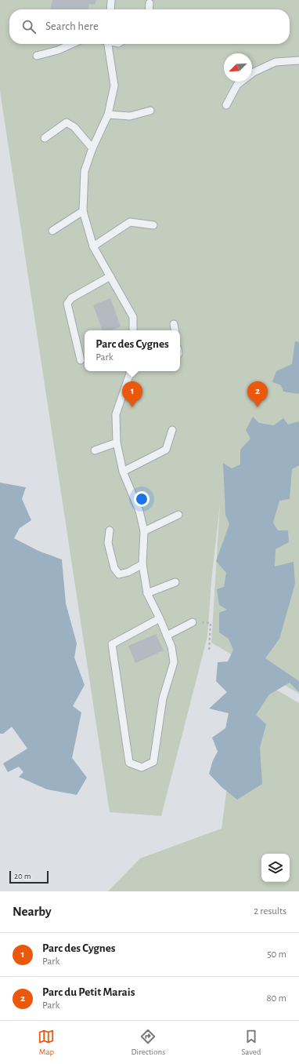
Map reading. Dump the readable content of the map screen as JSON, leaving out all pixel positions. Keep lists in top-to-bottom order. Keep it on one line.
{"scale_bar":"20 m","north":"bottom left","page":{"search":"Search here","popup":["Parc des Cygnes","Park"],"pins":["1","2"],"scale":"20 m","heading":["Nearby","2 results"],"list":[{"mark":"1","name":"Parc des Cygnes","note":"Park","value":"50 m"},{"mark":"2","name":"Parc du Petit Marais","note":"Park","value":"80 m"}],"nav":["Map","Directions","Saved"]}}
